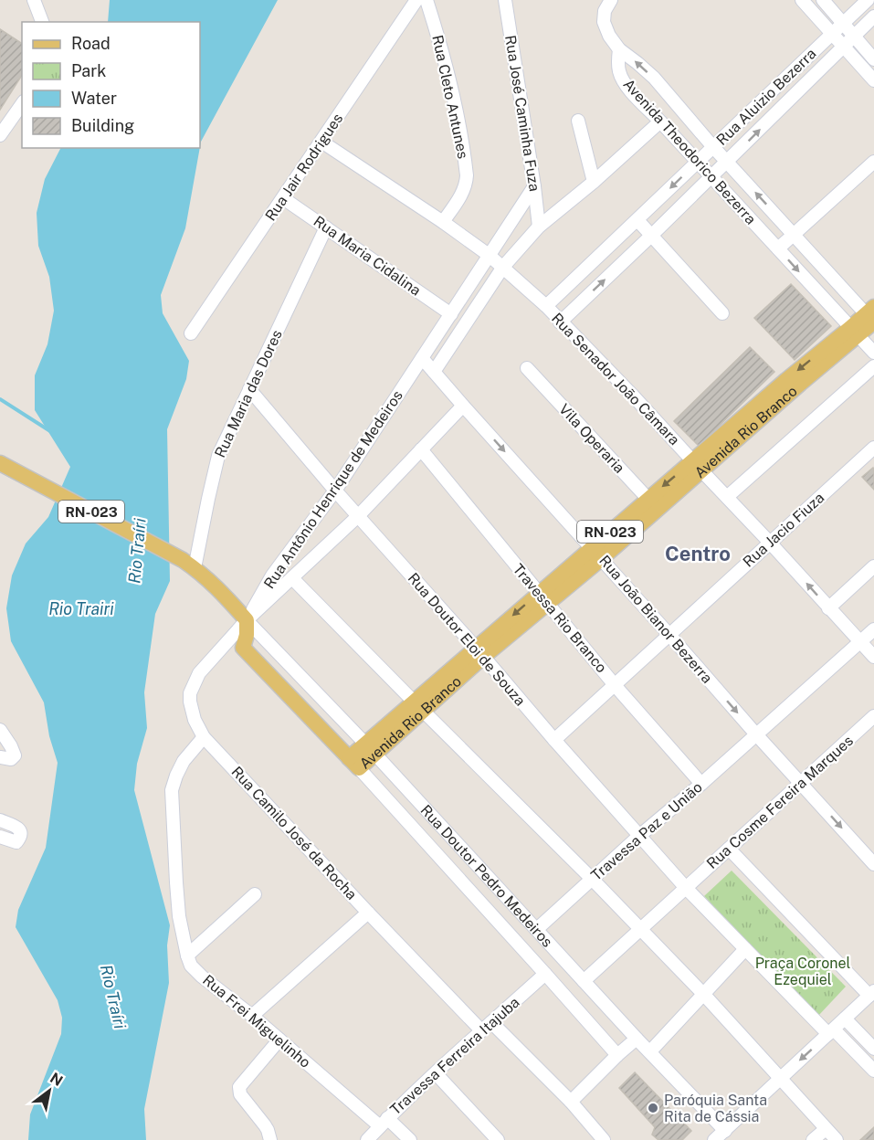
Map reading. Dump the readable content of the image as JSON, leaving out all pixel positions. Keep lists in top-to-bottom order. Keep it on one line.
{"streets":{"main road":["Avenida Rio Branco","RN-023","Rua Doutor Pedro Medeiros"],"street":["Rua Cleto Antunes","Rua Aluizio Bezerra","Rua José Caminha Fuza","Avenida Theodorico Bezerra","Rua Jair Rodrigues","Rua Maria Cidalina","Rua Senador João Câmara","Rua Maria das Dores","Vila Operaria","Rua Antônio Henrique de Medeiros","Rua Jacio Fiuza","Travessa Rio Branco","Rua João Bianor Bezerra","Rua Doutor Eloi de Souza","Rua Cosme Fereira Marques","Travessa Paz e União","Rua Camilo José da Rocha","Rua Frei Miguelinho","Travessa Ferreira Itajuba"]},"crossings":[["Rua Cleto Antunes","Rua Senador João Câmara"],["Rua Aluizio Bezerra","Avenida Theodorico Bezerra"],["Rua Aluizio Bezerra","Rua Senador João Câmara"],["Rua José Caminha Fuza","Rua Antônio Henrique de Medeiros"],["Avenida Theodorico Bezerra","Avenida Rio Branco"],["Rua Jair Rodrigues","Rua Maria Cidalina"],["Rua Jair Rodrigues","Rua Senador João Câmara"],["Rua Maria Cidalina","Rua Maria das Dores"],["Rua Maria Cidalina","Rua Antônio Henrique de Medeiros"],["Rua Senador João Câmara","Avenida Rio Branco"],["Rua Senador João Câmara","Rua Antônio Henrique de Medeiros"],["Rua Senador João Câmara","Rua Jacio Fiuza"],["Rua Senador João Câmara","Travessa Paz e União"],["Rua Maria das Dores","RN-023"],["Rua Maria das Dores","Rua Doutor Eloi de Souza"],["Rua Maria das Dores","Rua Doutor Pedro Medeiros"],["Avenida Rio Branco","Vila Operaria"],["Avenida Rio Branco","Travessa Rio Branco"],["Avenida Rio Branco","Rua João Bianor Bezerra"],["Avenida Rio Branco","Rua Doutor Eloi de Souza"],["Avenida Rio Branco","Rua Doutor Pedro Medeiros"],["Rua Antônio Henrique de Medeiros","Travessa Rio Branco"],["Rua Antônio Henrique de Medeiros","Rua João Bianor Bezerra"],["Rua Antônio Henrique de Medeiros","Rua Doutor Eloi de Souza"],["Rua Antônio Henrique de Medeiros","Rua Camilo José da Rocha"],["Rua Antônio Henrique de Medeiros","Rua Doutor Pedro Medeiros"],["RN-023","Rua Doutor Pedro Medeiros"],["Rua Jacio Fiuza","Travessa Rio Branco"],["Rua Jacio Fiuza","Rua João Bianor Bezerra"],["Rua Jacio Fiuza","Rua Doutor Eloi de Souza"],["Travessa Rio Branco","Travessa Paz e União"],["Rua João Bianor Bezerra","Rua Cosme Fereira Marques"],["Rua João Bianor Bezerra","Travessa Paz e União"],["Rua Doutor Eloi de Souza","Rua Cosme Fereira Marques"],["Rua Doutor Eloi de Souza","Travessa Paz e União"],["Rua Cosme Fereira Marques","Rua Doutor Pedro Medeiros"],["Travessa Paz e União","Rua Doutor Pedro Medeiros"],["Rua Camilo José da Rocha","Rua Doutor Pedro Medeiros"],["Rua Camilo José da Rocha","Rua Frei Miguelinho"],["Rua Camilo José da Rocha","Travessa Ferreira Itajuba"],["Rua Doutor Pedro Medeiros","Travessa Ferreira Itajuba"],["Rua Frei Miguelinho","Travessa Ferreira Itajuba"]],"one_way":["Rua João Bianor Bezerra"],"districts":["Centro"],"water":["Rio Traíri","Rio Trairi"],"parks":["Praça Coronel Ezequiel"],"places":["Paróquia Santa Rita de Cássia"],"legend":["Road","Park","Water","Building"],"north":"top right"}
